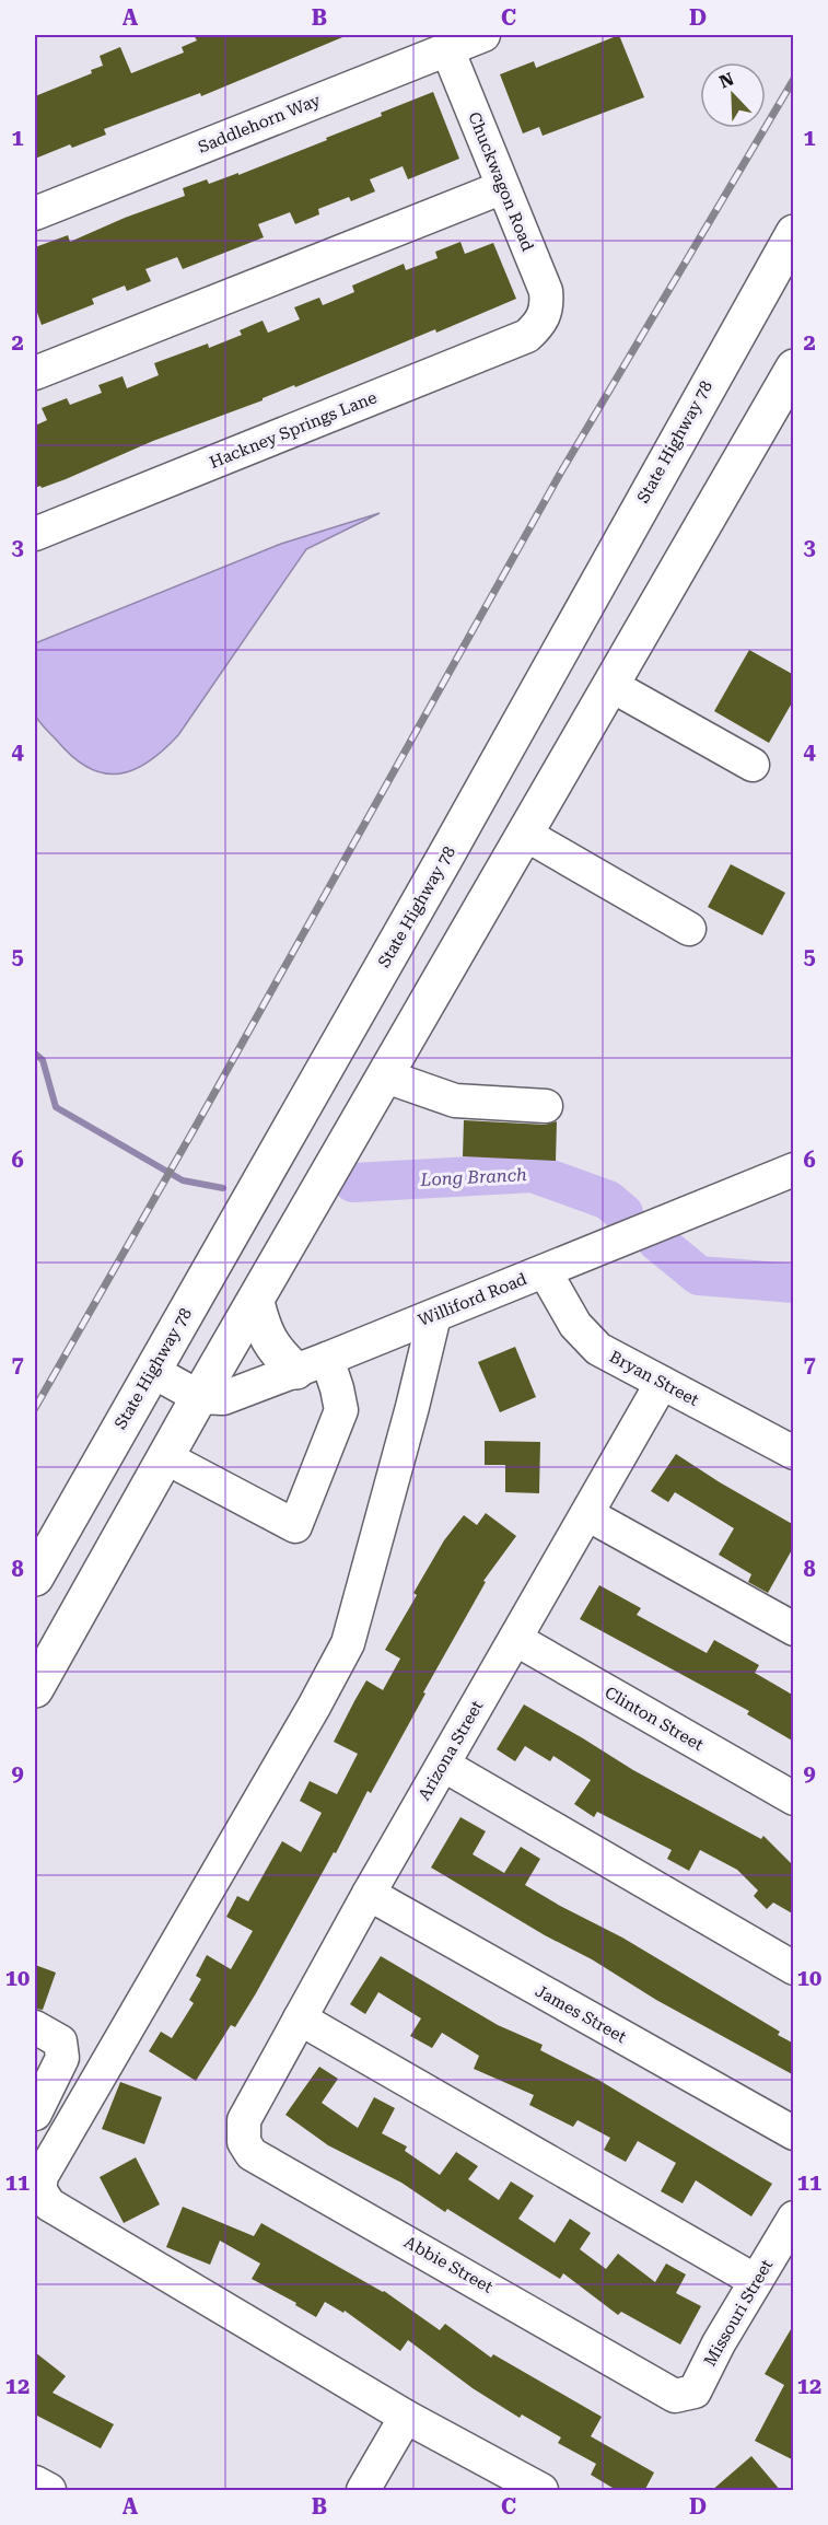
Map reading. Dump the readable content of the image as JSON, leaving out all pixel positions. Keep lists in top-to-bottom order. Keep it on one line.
{"streets":{"main road":["State Highway 78"],"street":["Saddlehorn Way","Chuckwagon Road","Hackney Springs Lane","Williford Road","Bryan Street","Clinton Street","Arizona Street","James Street","Abbie Street","Missouri Street"]},"crossings":[["Saddlehorn Way","Chuckwagon Road"],["Chuckwagon Road","Hackney Springs Lane"],["Williford Road","Bryan Street"],["Bryan Street","Arizona Street"],["Clinton Street","Arizona Street"],["Arizona Street","James Street"],["Arizona Street","Abbie Street"],["Abbie Street","Missouri Street"]],"water":["Long Branch"],"north":"top left","grid":{"columns":["A","B","C","D"],"rows":["1","2","3","4","5","6","7","8","9","10","11","12"]}}
